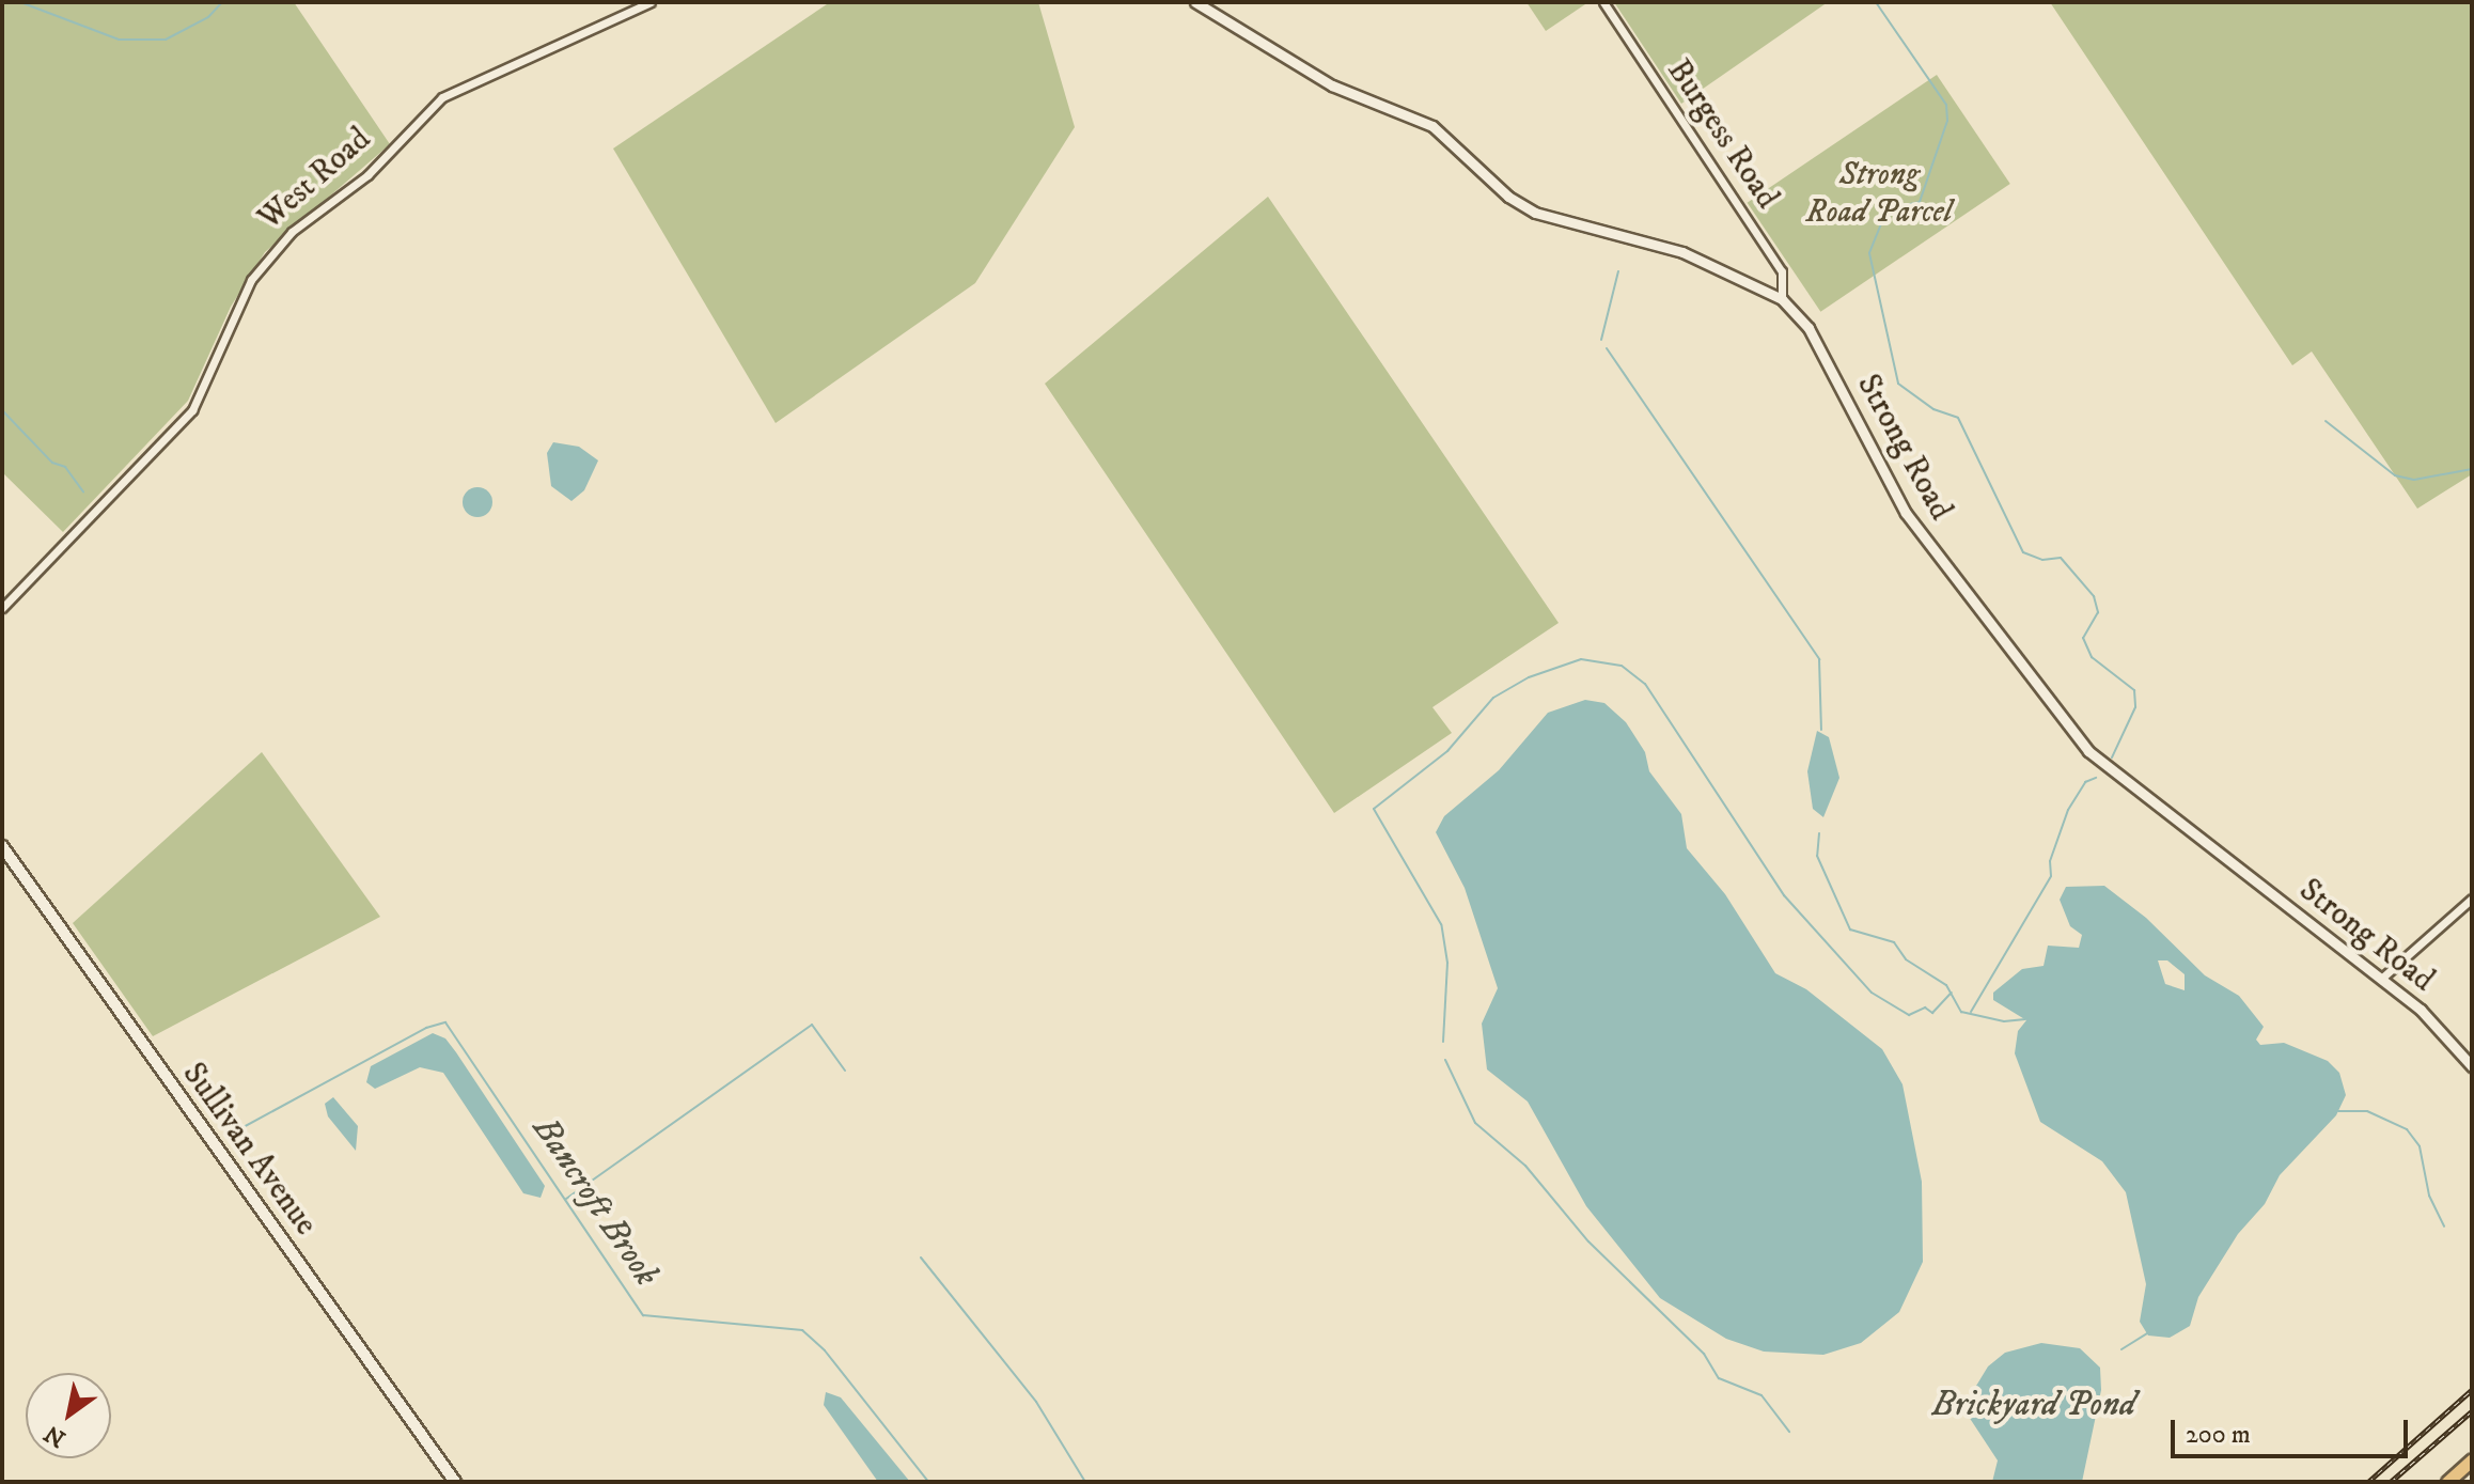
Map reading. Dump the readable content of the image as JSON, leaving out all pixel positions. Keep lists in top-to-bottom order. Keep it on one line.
{"streets":{"main road":["Sullivan Avenue"],"street":["Burgess Road","West Road","Strong Road"]},"crossings":[["Burgess Road","Strong Road"]],"water":["Bancroft Brook","Brickyard Pond"],"parks":["Strong Road Parcel"],"scale_bar":"200 m","north":"bottom left"}
